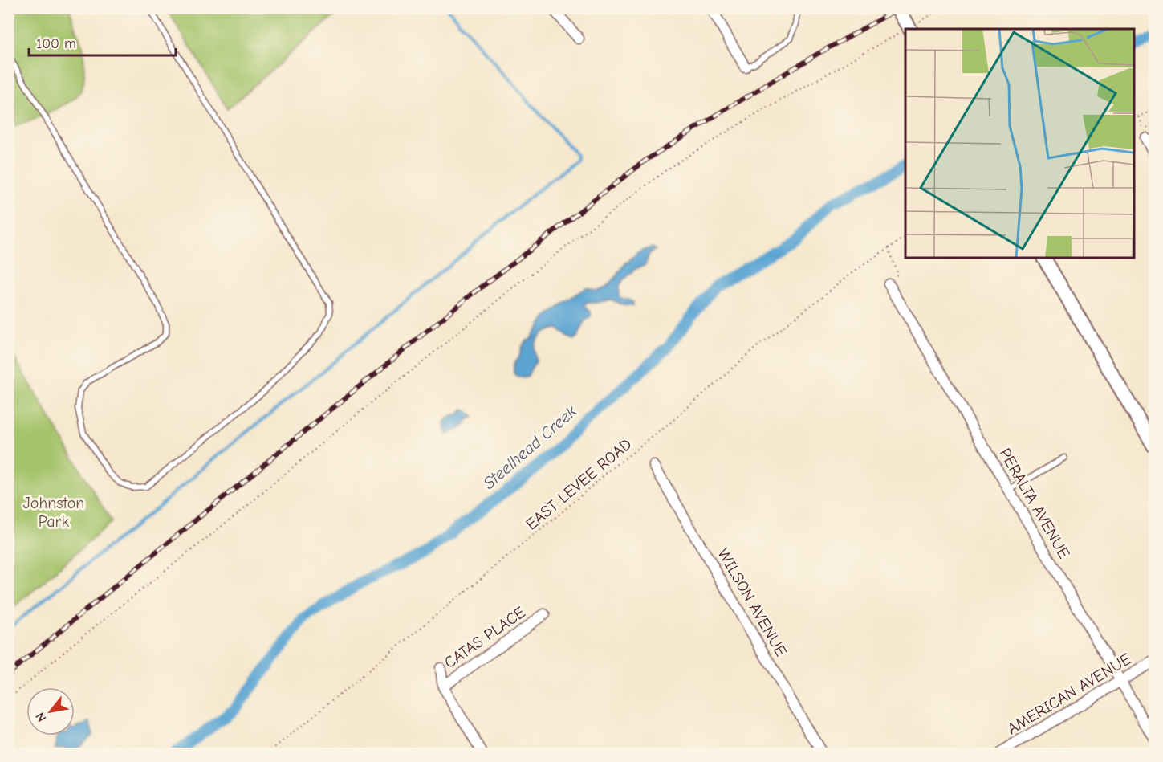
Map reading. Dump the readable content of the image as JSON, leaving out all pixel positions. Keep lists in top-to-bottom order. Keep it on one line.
{"streets":{"street":["PERALTA AVENUE","WILSON AVENUE","CATAS PLACE","AMERICAN AVENUE"],"path":["EAST LEVEE ROAD"]},"crossings":[["PERALTA AVENUE","AMERICAN AVENUE"]],"water":["Steelhead Creek"],"parks":["Johnston Park"],"scale_bar":"100 m","north":"bottom left"}
